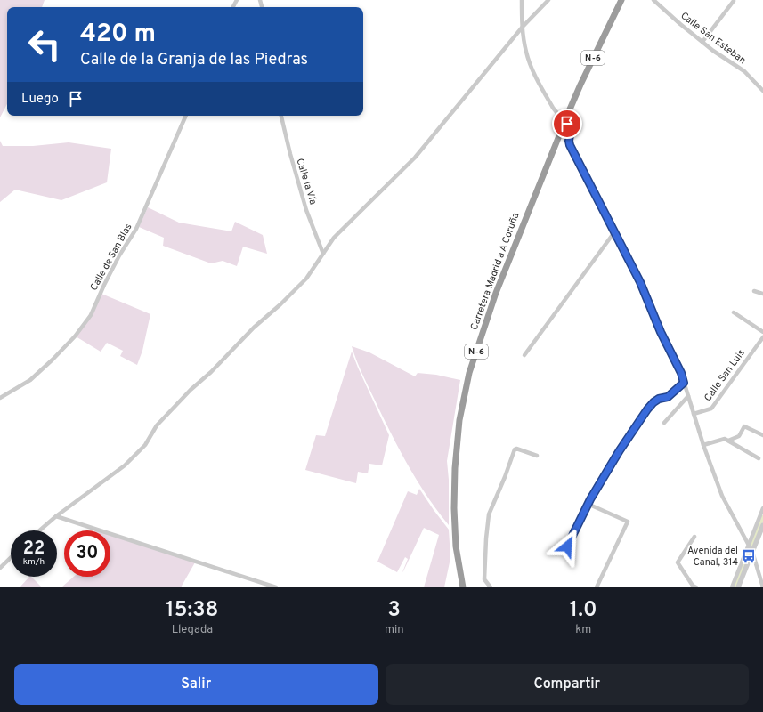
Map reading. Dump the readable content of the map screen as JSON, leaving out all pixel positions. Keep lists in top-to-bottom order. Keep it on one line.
{"streets":{"highway":["N-6","Carretera Madrid a A Coruña"],"street":["Calle San Esteban","Calle la Vía","Calle de San Blas","Calle San Luis"]},"places":{"bus stop":["Avenida del Canal, 314"]},"page":{"turn":["420 m","Calle de la Granja de las Piedras"],"then":"Luego","speed":"22 km/h","limit":"30","eta":["15:38","Llegada","3","min","1.0","km"],"buttons":["Salir","Compartir"]}}
